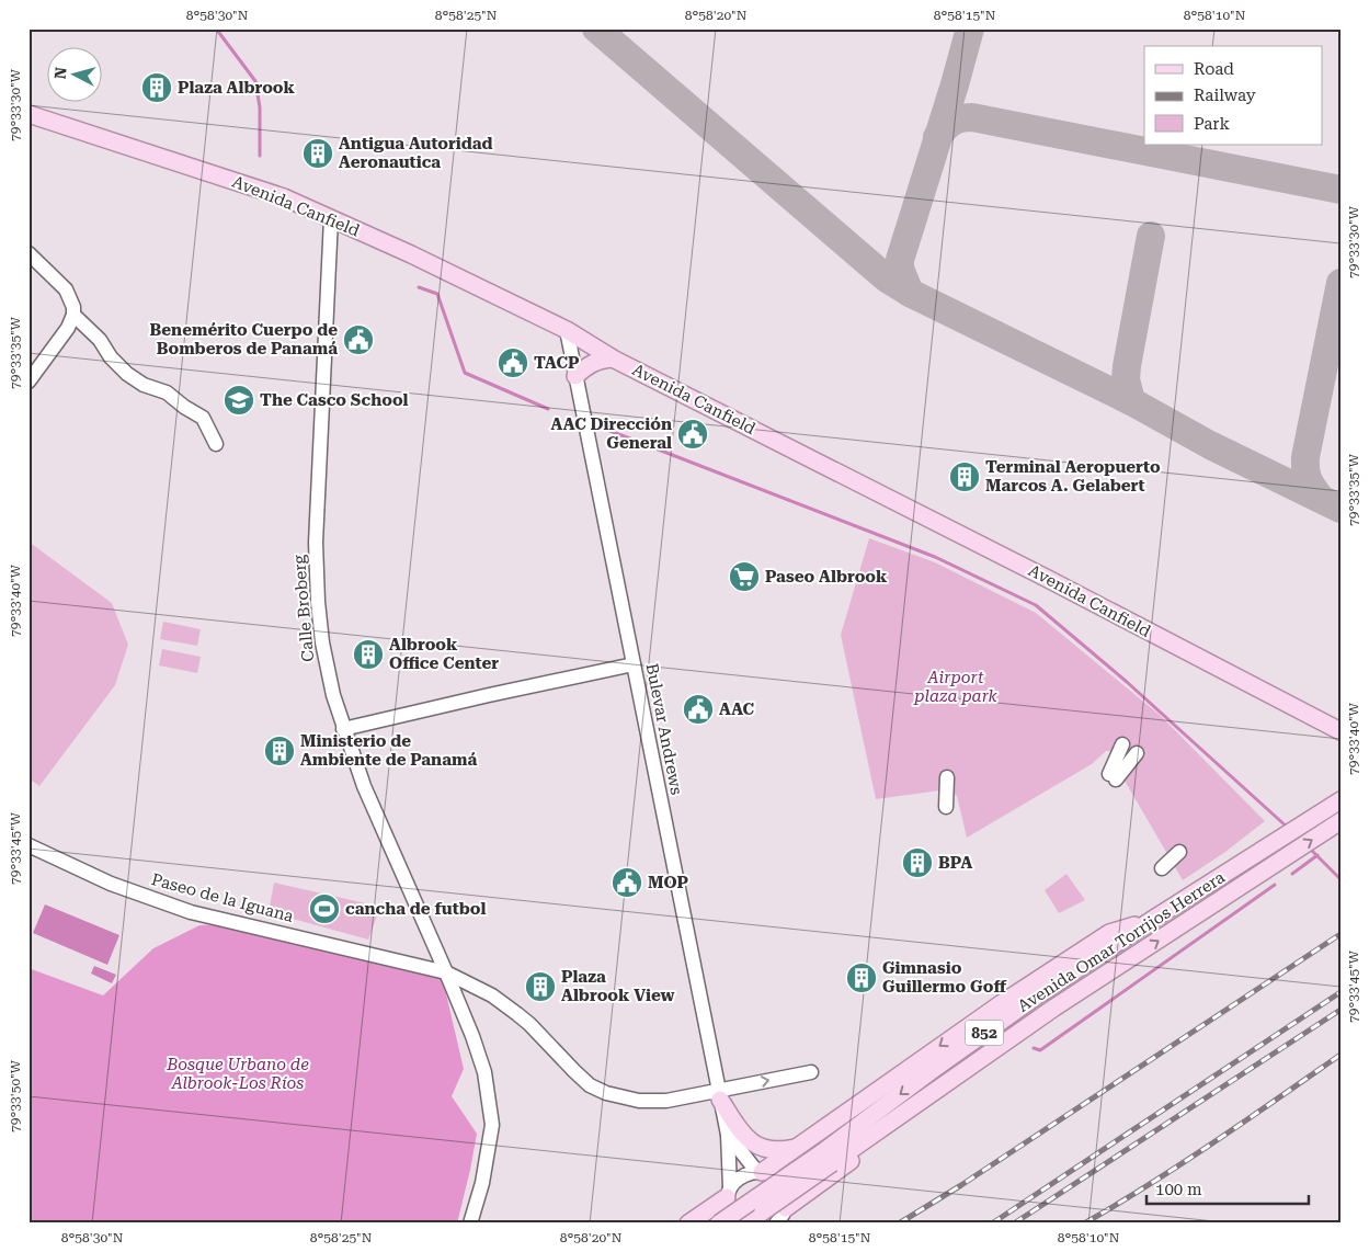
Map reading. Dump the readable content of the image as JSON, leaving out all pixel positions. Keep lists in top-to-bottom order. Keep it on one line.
{"streets":{"main road":["Avenida Canfield","Avenida Omar Torrijos Herrera","852"],"street":["Calle Broberg","Bulevar Andrews","Paseo de la Iguana"]},"crossings":[["Avenida Canfield","Calle Broberg"],["Avenida Canfield","Bulevar Andrews"],["Calle Broberg","Paseo de la Iguana"],["Bulevar Andrews","Paseo de la Iguana"]],"parks":["Airport plaza park","Bosque Urbano de Albrook-Los Ríos"],"places":{"building":["Plaza Albrook","Antigua Autoridad Aeronautica","Terminal Aeropuerto Marcos A. Gelabert","Albrook Office Center","Ministerio de Ambiente de Panamá","BPA","Gimnasio Guillermo Goff","Plaza Albrook View"],"public building":["Benemérito Cuerpo de Bomberos de Panamá","TACP","AAC Dirección General","AAC","MOP"],"school or university":["The Casco School"],"supermarket":["Paseo Albrook"],"sports":["cancha de futbol"]},"legend":["Road","Railway","Park"],"scale_bar":"100 m","north":"left","coordinates":["8°58'30\"N","8°58'25\"N","8°58'20\"N","8°58'15\"N","8°58'10\"N","79°33'30\"W","79°33'35\"W","79°33'40\"W","79°33'45\"W","79°33'50\"W"]}
